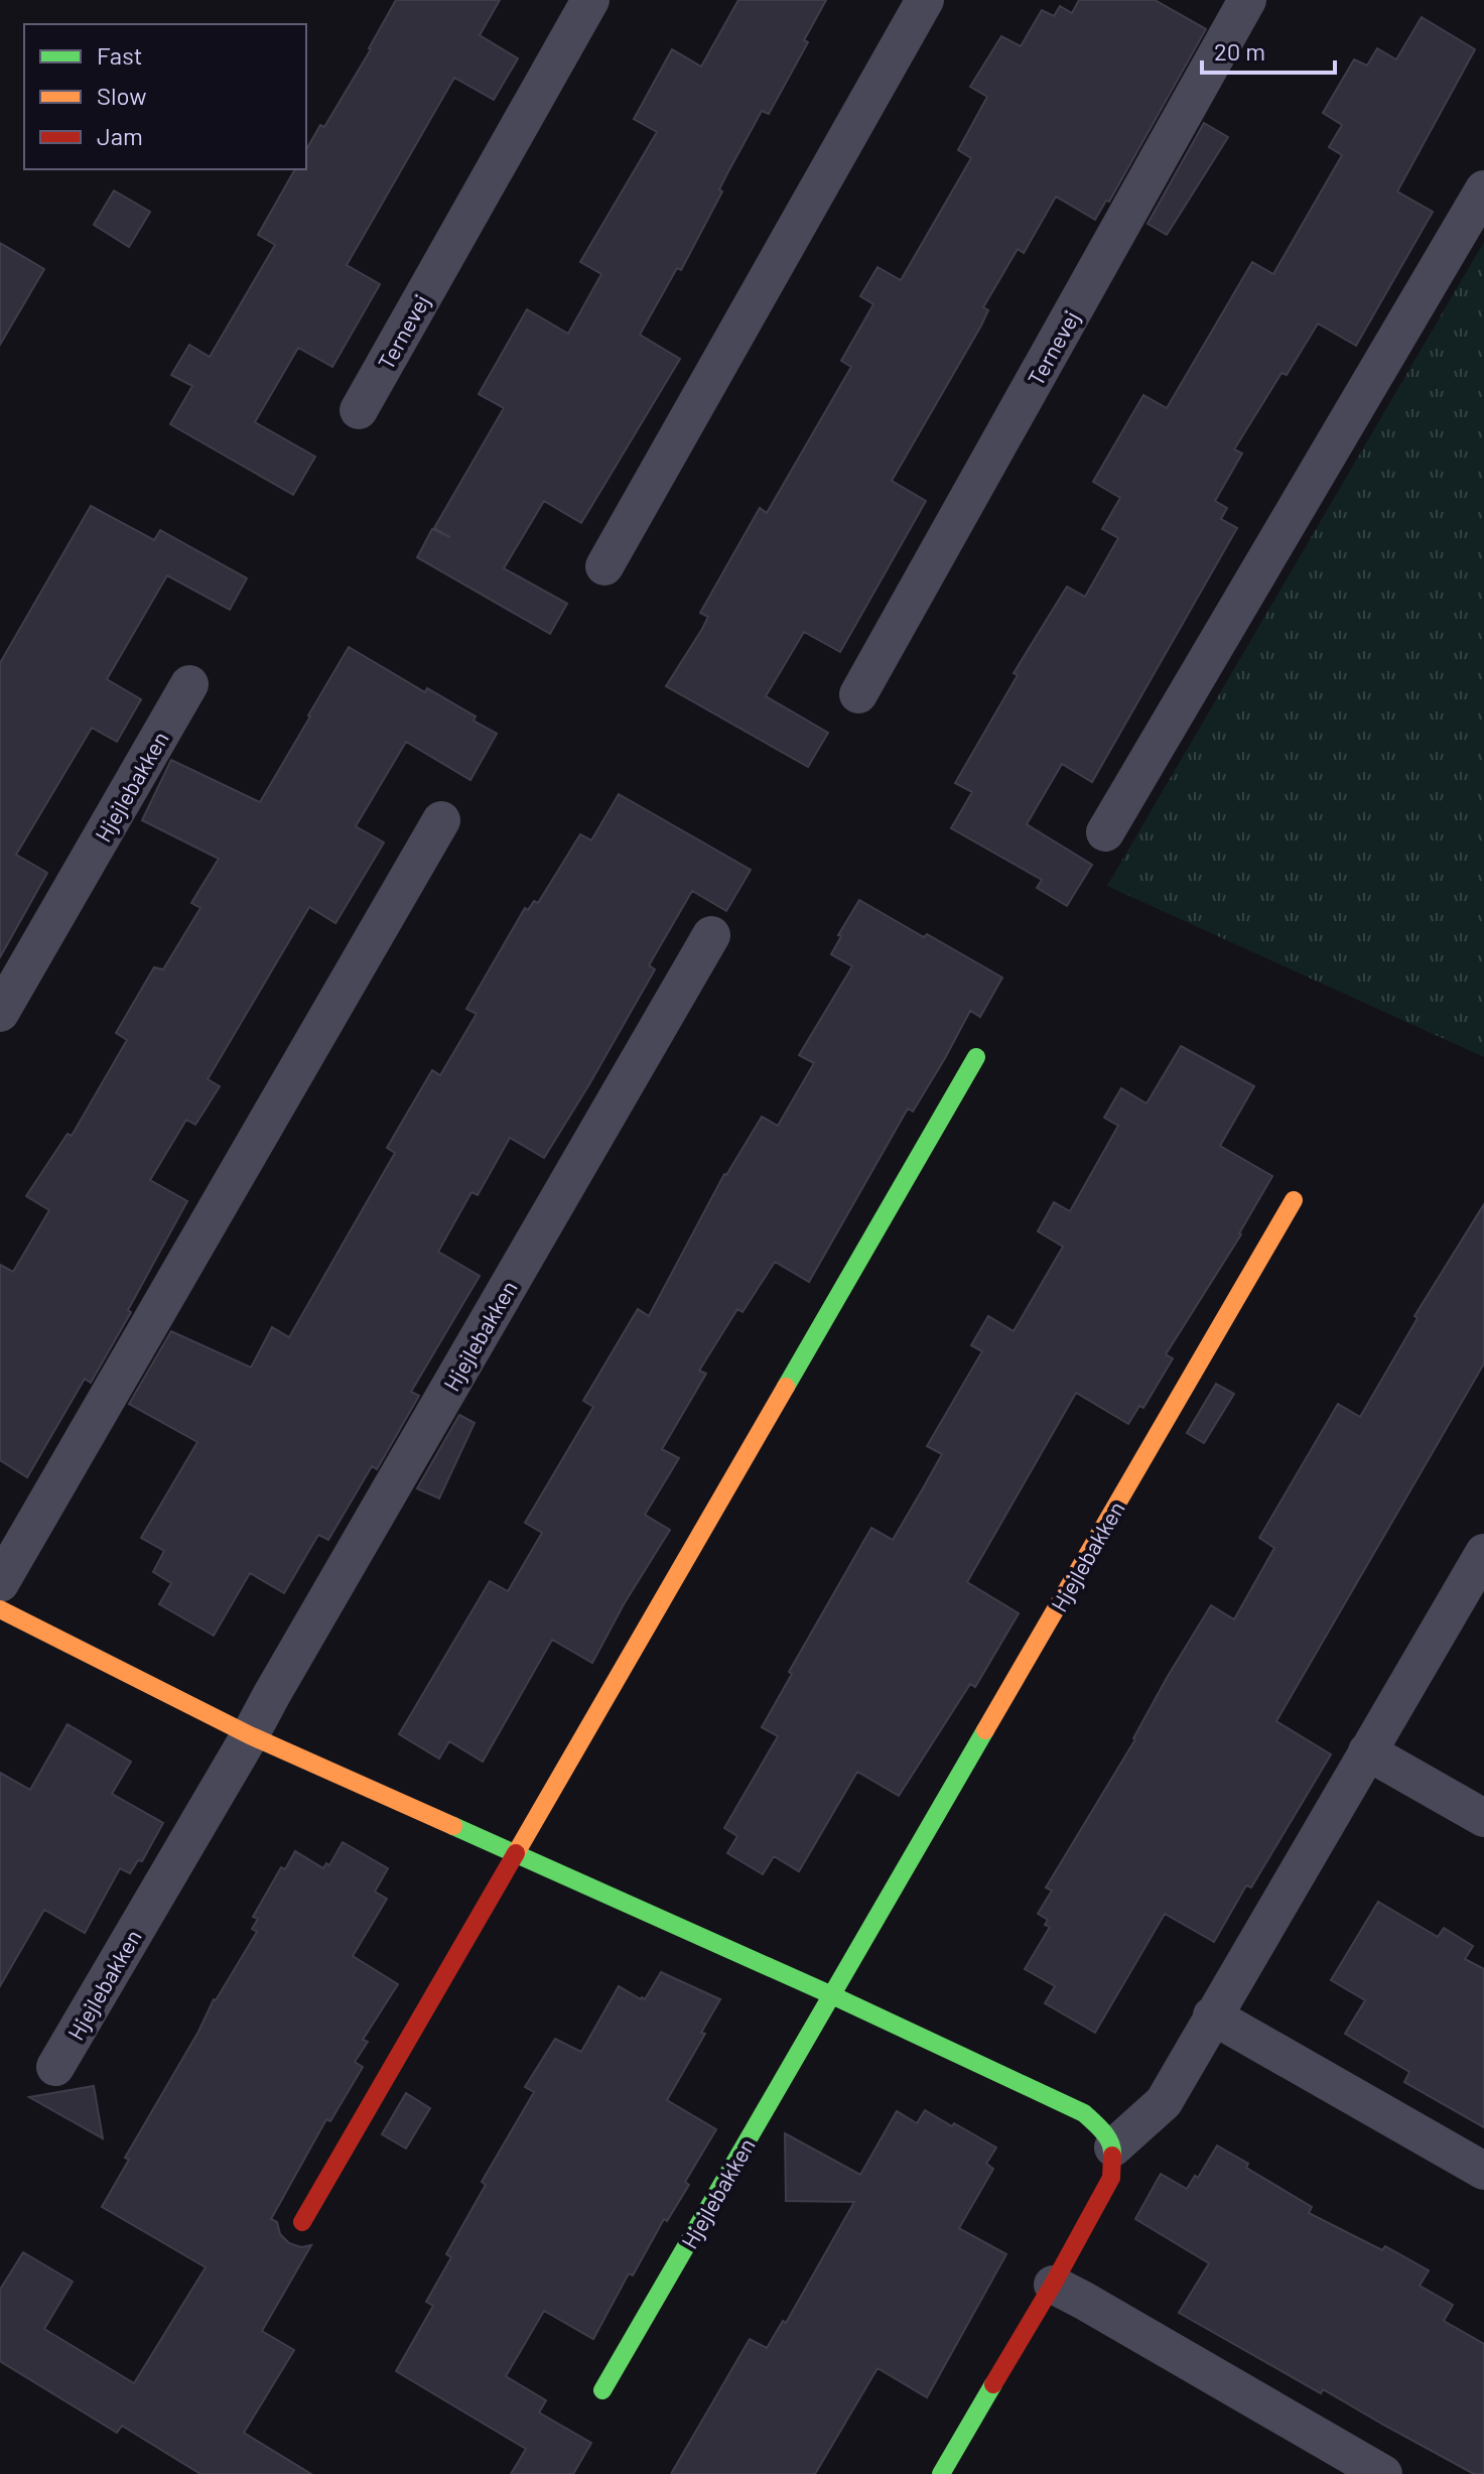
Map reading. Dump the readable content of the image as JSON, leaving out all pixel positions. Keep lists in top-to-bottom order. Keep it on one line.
{"streets":{"street":["Ternevej","Hjejlebakken"]},"legend":["Fast","Slow","Jam"],"scale_bar":"20 m"}
